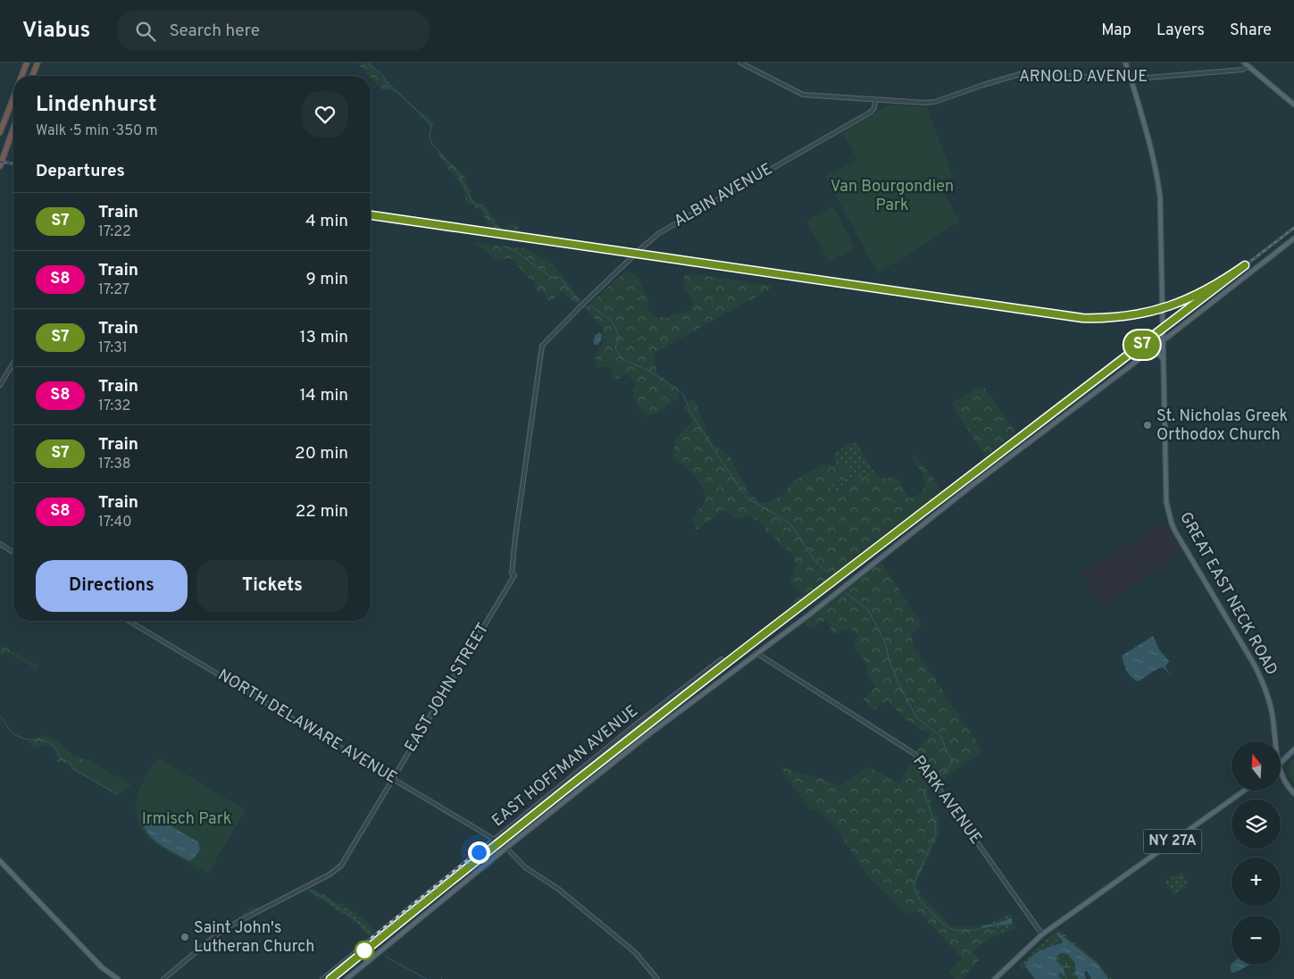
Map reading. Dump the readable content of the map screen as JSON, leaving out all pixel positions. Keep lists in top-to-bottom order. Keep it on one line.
{"streets":{"main road":["GREAT EAST NECK ROAD","EAST HOFFMAN AVENUE","NY 27A"],"street":["ARNOLD AVENUE","ALBIN AVENUE","EAST JOHN STREET","NORTH DELAWARE AVENUE","PARK AVENUE"]},"crossings":[["ARNOLD AVENUE","ALBIN AVENUE"],["ARNOLD AVENUE","GREAT EAST NECK ROAD"],["ALBIN AVENUE","EAST JOHN STREET"],["GREAT EAST NECK ROAD","EAST HOFFMAN AVENUE"],["EAST JOHN STREET","NORTH DELAWARE AVENUE"],["NORTH DELAWARE AVENUE","EAST HOFFMAN AVENUE"],["EAST HOFFMAN AVENUE","PARK AVENUE"],["PARK AVENUE","NY 27A"]],"parks":["Van Bourgondien Park","Irmisch Park"],"places":["St. Nicholas Greek Orthodox Church","Saint John's Lutheran Church"],"north":"top","page":{"header":"Viabus","search":"Search here","nav":["Map","Layers","Share"],"on_map":"S7","heading":[["Lindenhurst","Walk · 5 min · 350 m"],"Departures"],"list":[{"mark":"S7","name":"Train","note":"17:22","value":"4 min"},{"mark":"S8","name":"Train","note":"17:27","value":"9 min"},{"mark":"S7","name":"Train","note":"17:31","value":"13 min"},{"mark":"S8","name":"Train","note":"17:32","value":"14 min"},{"mark":"S7","name":"Train","note":"17:38","value":"20 min"},{"mark":"S8","name":"Train","note":"17:40","value":"22 min"}],"buttons":["Directions","Tickets"],"map_buttons":["+","−"]}}
